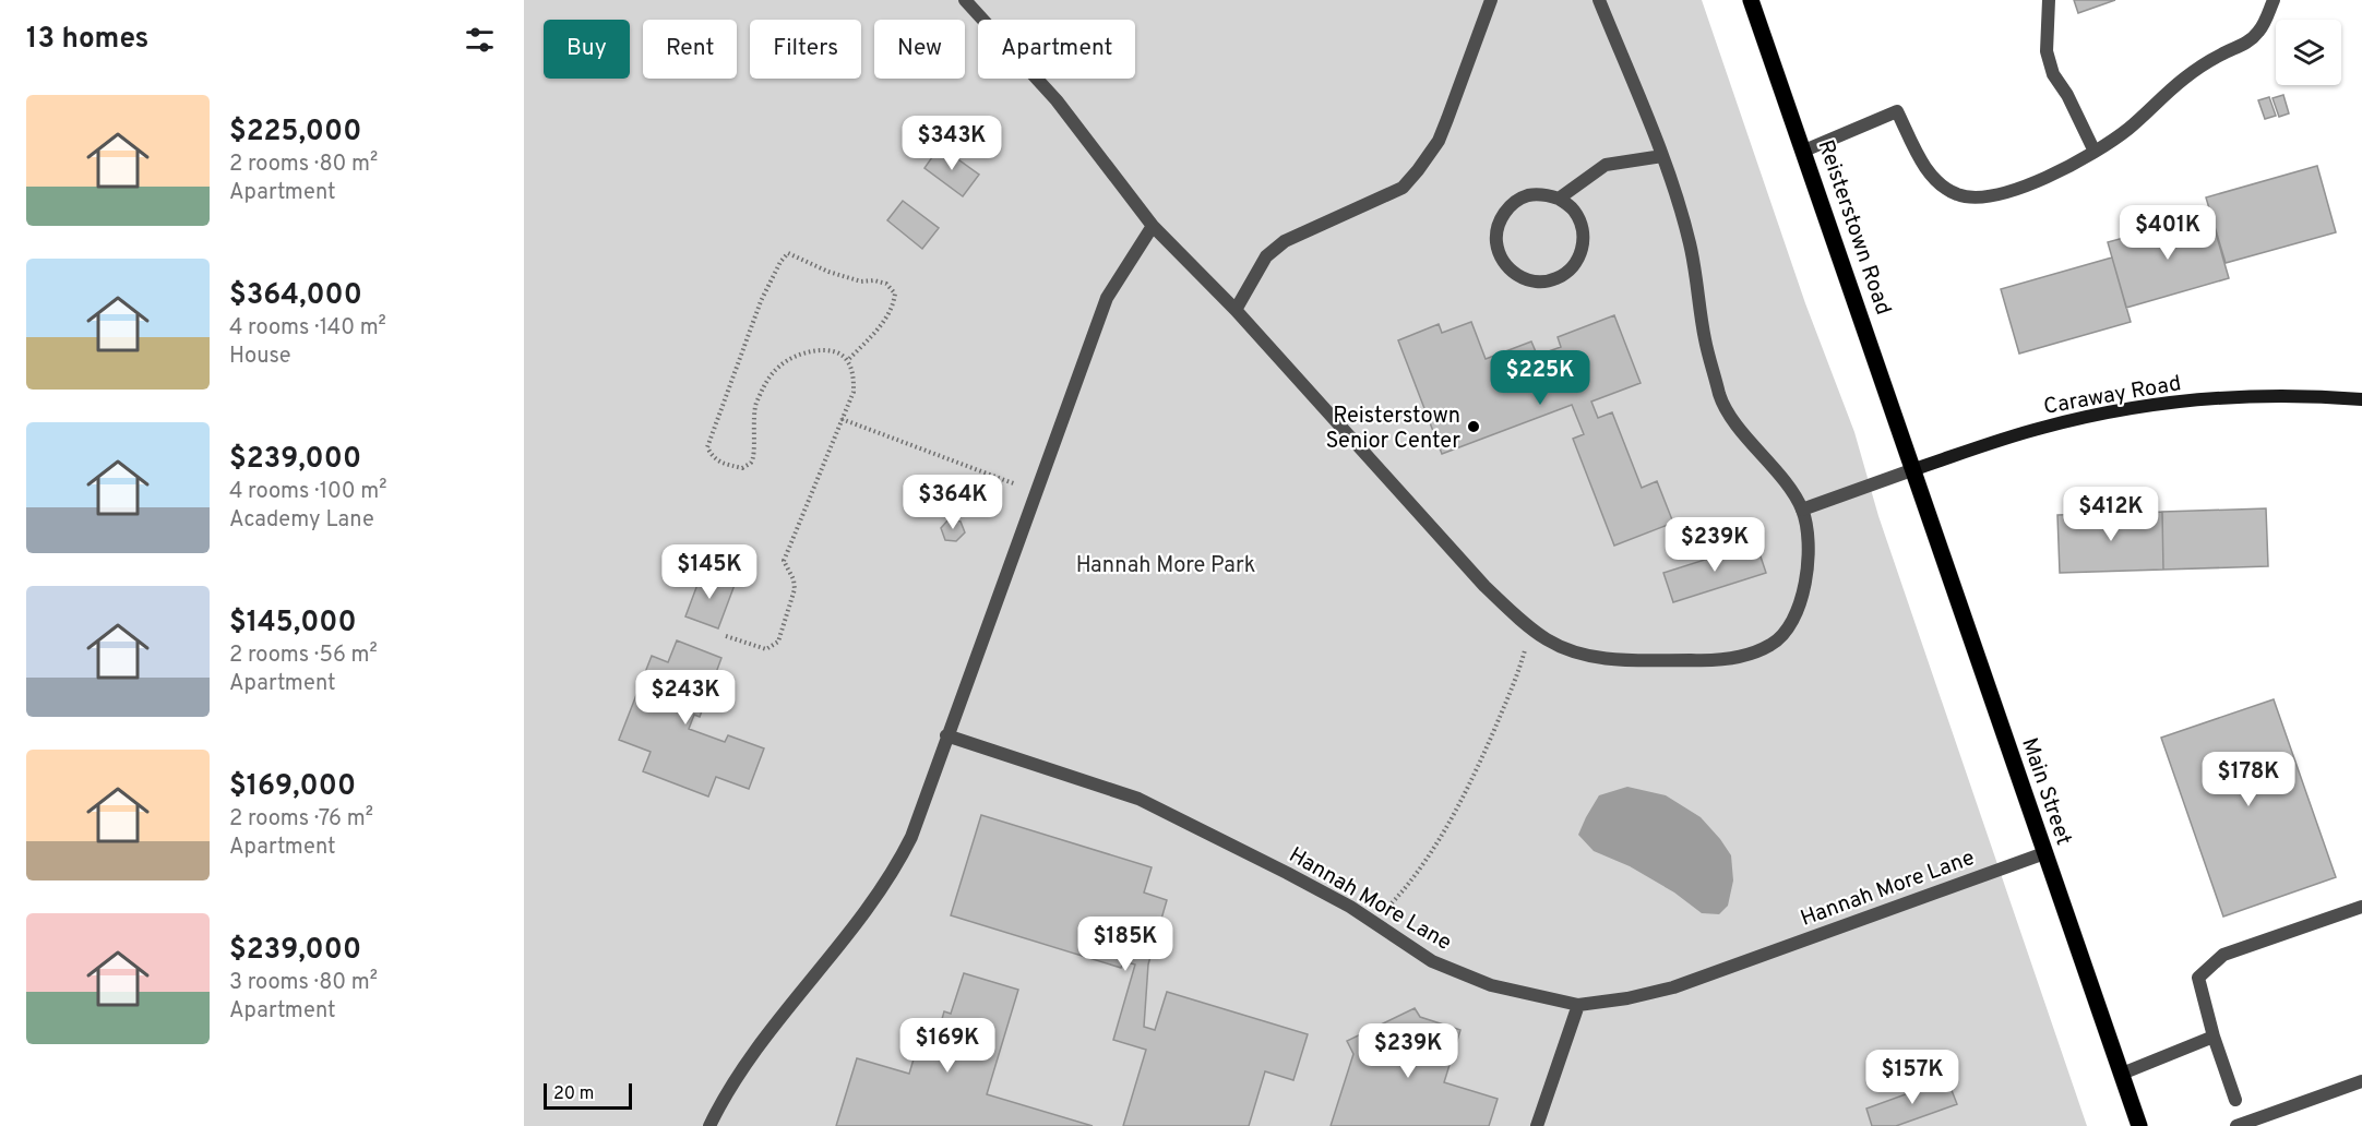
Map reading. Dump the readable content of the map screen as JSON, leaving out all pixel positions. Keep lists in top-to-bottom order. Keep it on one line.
{"streets":{"main road":["Reisterstown Road","Main Street"],"street":["Caraway Road","Hannah More Lane"]},"crossings":[["Reisterstown Road","Caraway Road"],["Reisterstown Road","Main Street"],["Caraway Road","Main Street"],["Main Street","Hannah More Lane"]],"parks":["Hannah More Park"],"places":["Reisterstown Senior Center"],"scale_bar":"20 m","page":{"heading":"13 homes","chip":["Buy","Rent","Filters","New","Apartment"],"list":[{"name":"$225,000","note":"2 rooms · 80 m² · Apartment"},{"name":"$364,000","note":"4 rooms · 140 m² · House"},{"name":"$239,000","note":"4 rooms · 100 m² · Academy Lane"},{"name":"$145,000","note":"2 rooms · 56 m² · Apartment"},{"name":"$169,000","note":"2 rooms · 76 m² · Apartment"},{"name":"$239,000","note":"3 rooms · 80 m² · Apartment"}],"price":["$343K","$401K","$225K","$364K","$412K","$239K","$145K","$243K","$178K","$185K","$169K","$239K","$157K"],"scale":"20 m"}}
